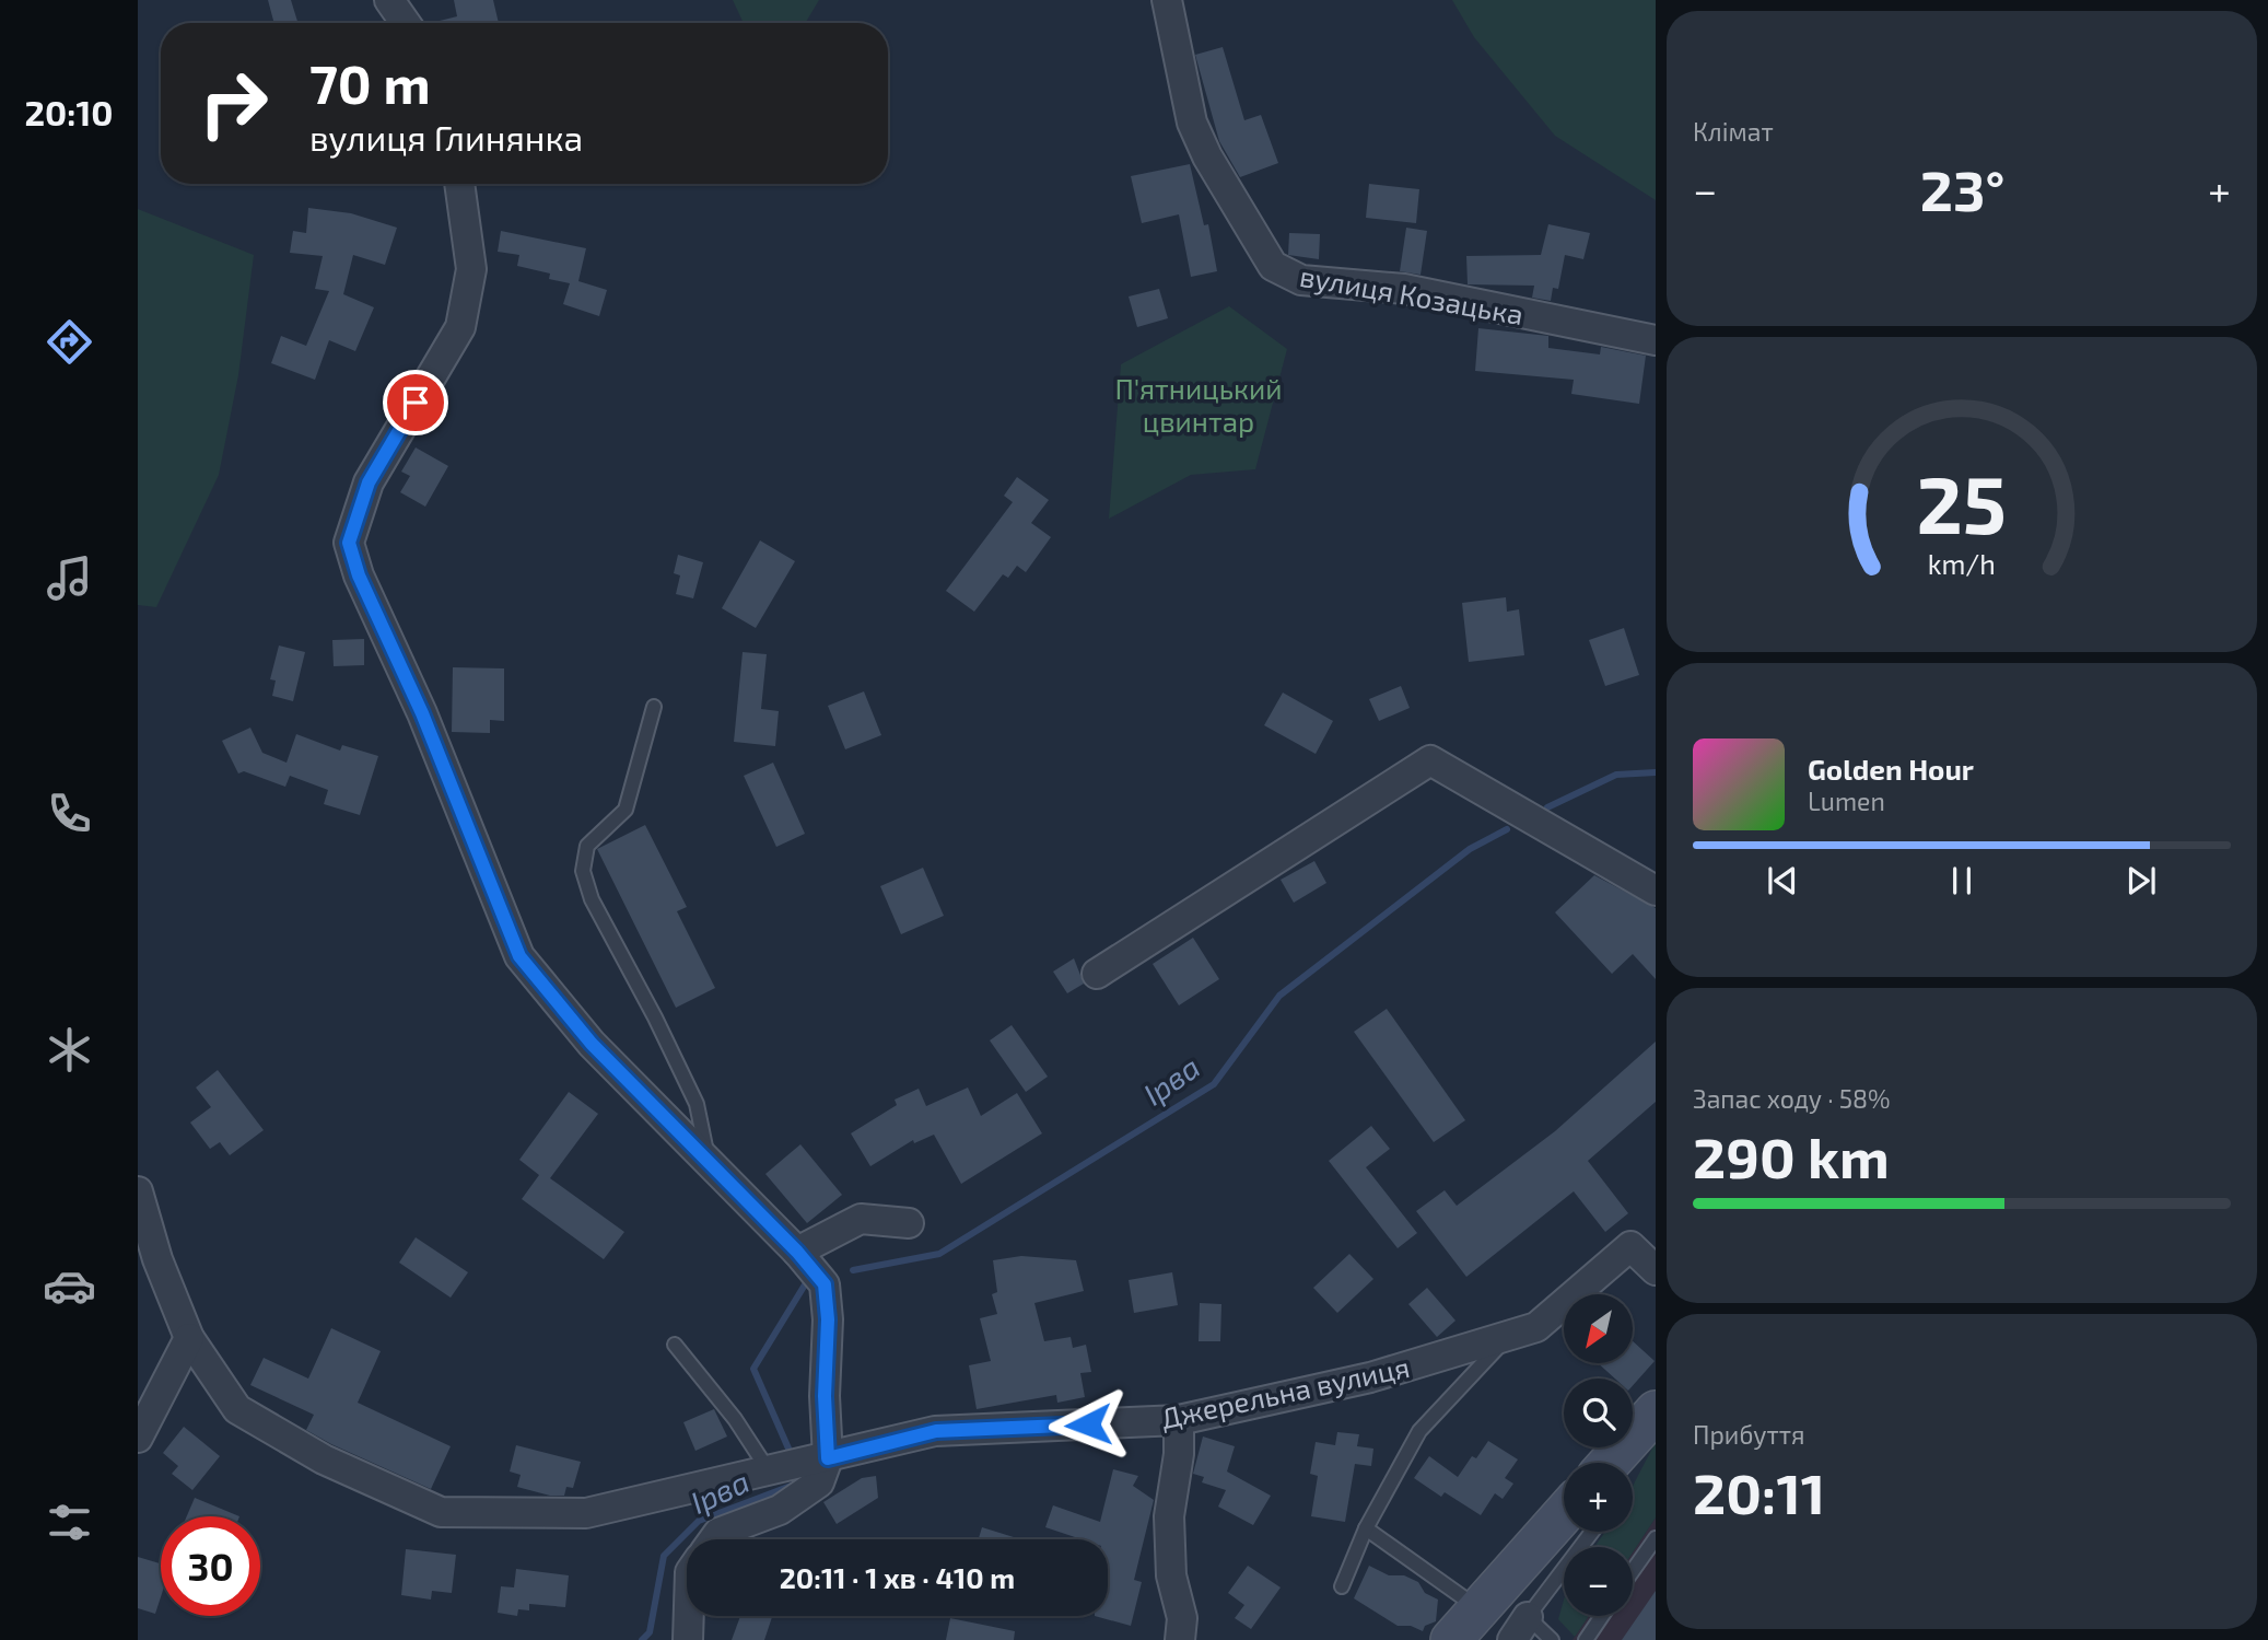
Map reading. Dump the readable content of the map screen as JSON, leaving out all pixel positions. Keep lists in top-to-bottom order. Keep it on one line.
{"streets":{"street":["вулиця Козацька","Джерельна вулиця"]},"water":["Ірва"],"parks":["П'ятницький цвинтар"],"north":"bottom left","page":{"tabs":"20:10","tile":["Клімат",["Запас ходу · 58%","290 km"],["Прибуття","20:11"]],"turn":["70 m","вулиця Глинянка"],"heat":["−","23°","+"],"song":["Golden Hour","Lumen"],"map_buttons":["+","−"],"limit":"30","trip":"20:11 · 1 хв · 410 m","gauge":["25","km/h"]}}
